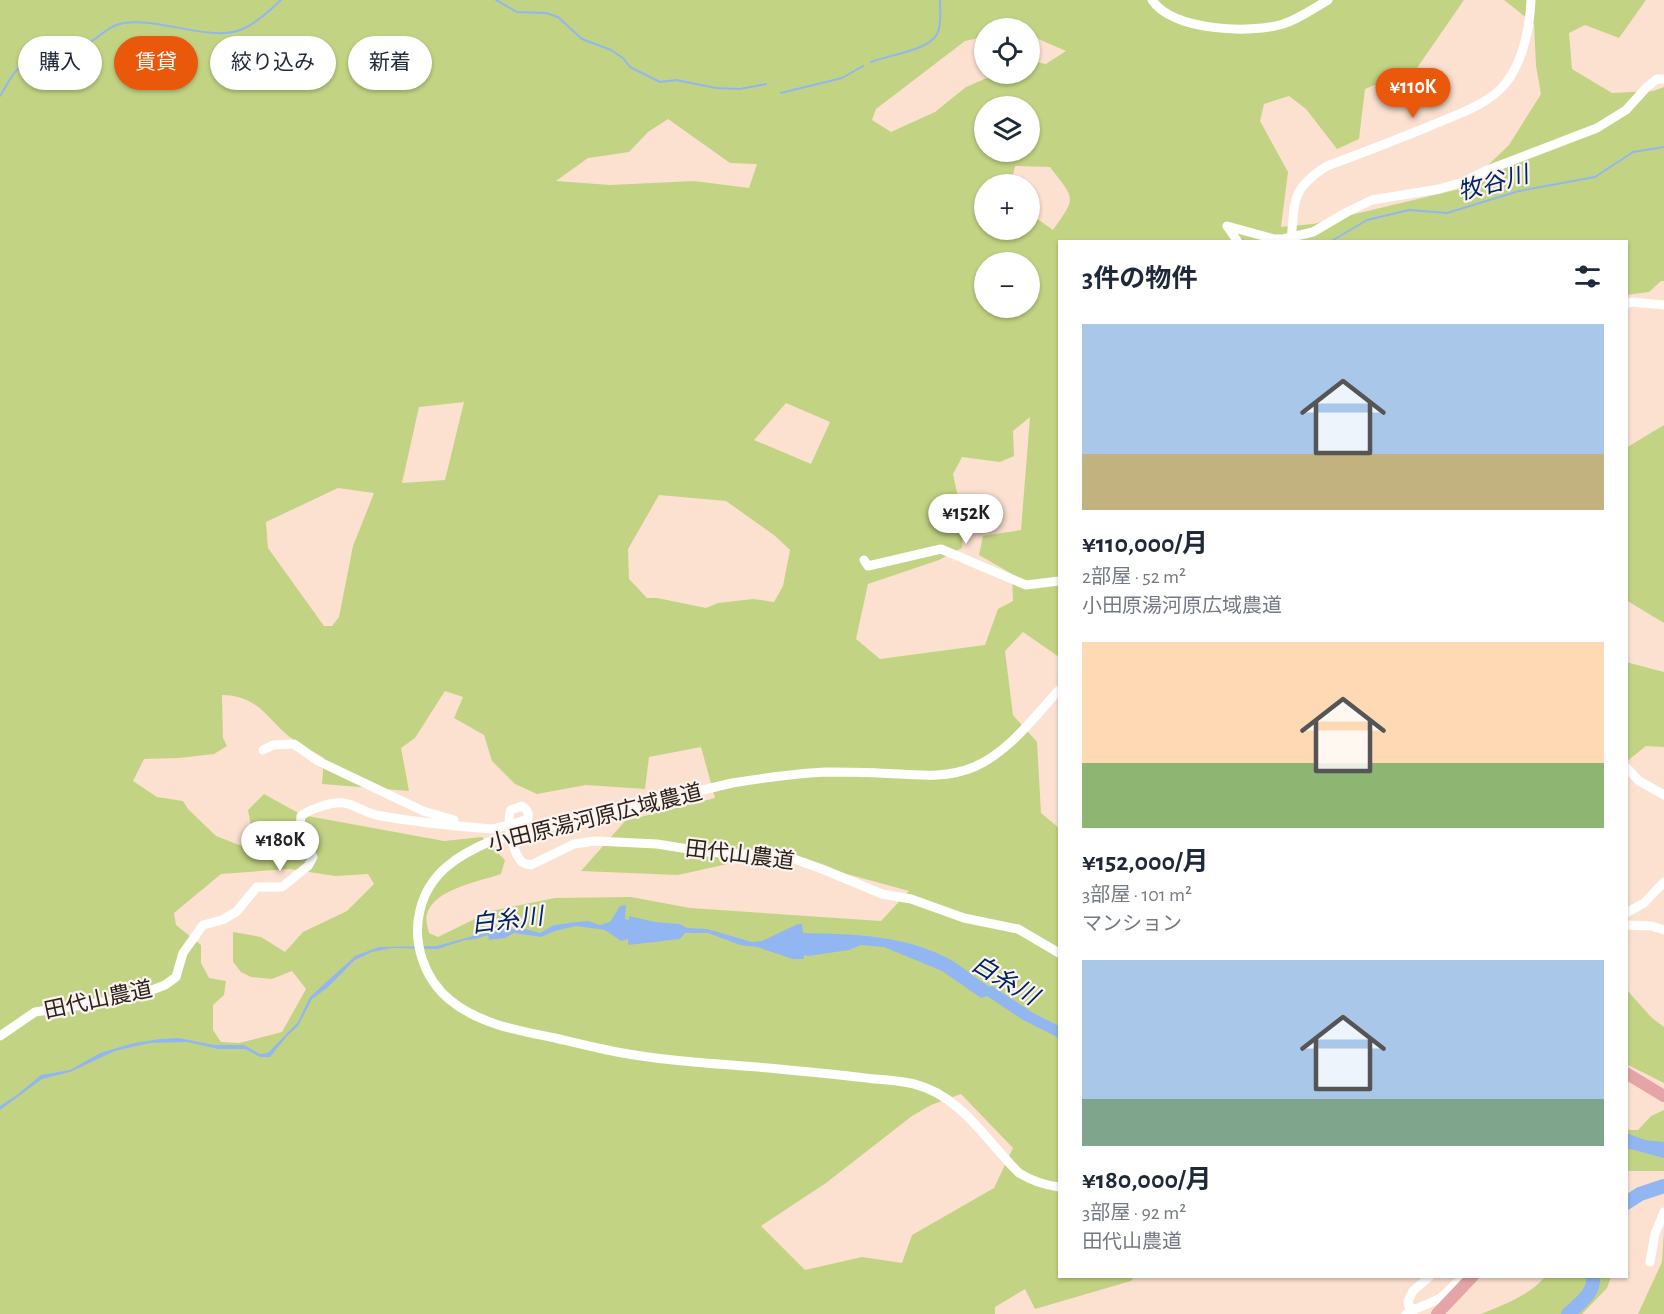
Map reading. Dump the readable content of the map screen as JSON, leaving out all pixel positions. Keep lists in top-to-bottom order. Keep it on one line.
{"streets":{"street":["小田原湯河原広域農道","田代山農道"]},"crossings":[["小田原湯河原広域農道","田代山農道"]],"water":["牧谷川","白糸川"],"page":{"map_buttons":["+","−"],"chip":["購入","賃貸","絞り込み","新着"],"price":["¥110K","¥152K","¥180K"],"heading":"3件の物件","list":[{"name":"¥110,000/月","note":"2部屋 · 52 m² · 小田原湯河原広域農道"},{"name":"¥152,000/月","note":"3部屋 · 101 m² · マンション"},{"name":"¥180,000/月","note":"3部屋 · 92 m² · 田代山農道"}]}}
